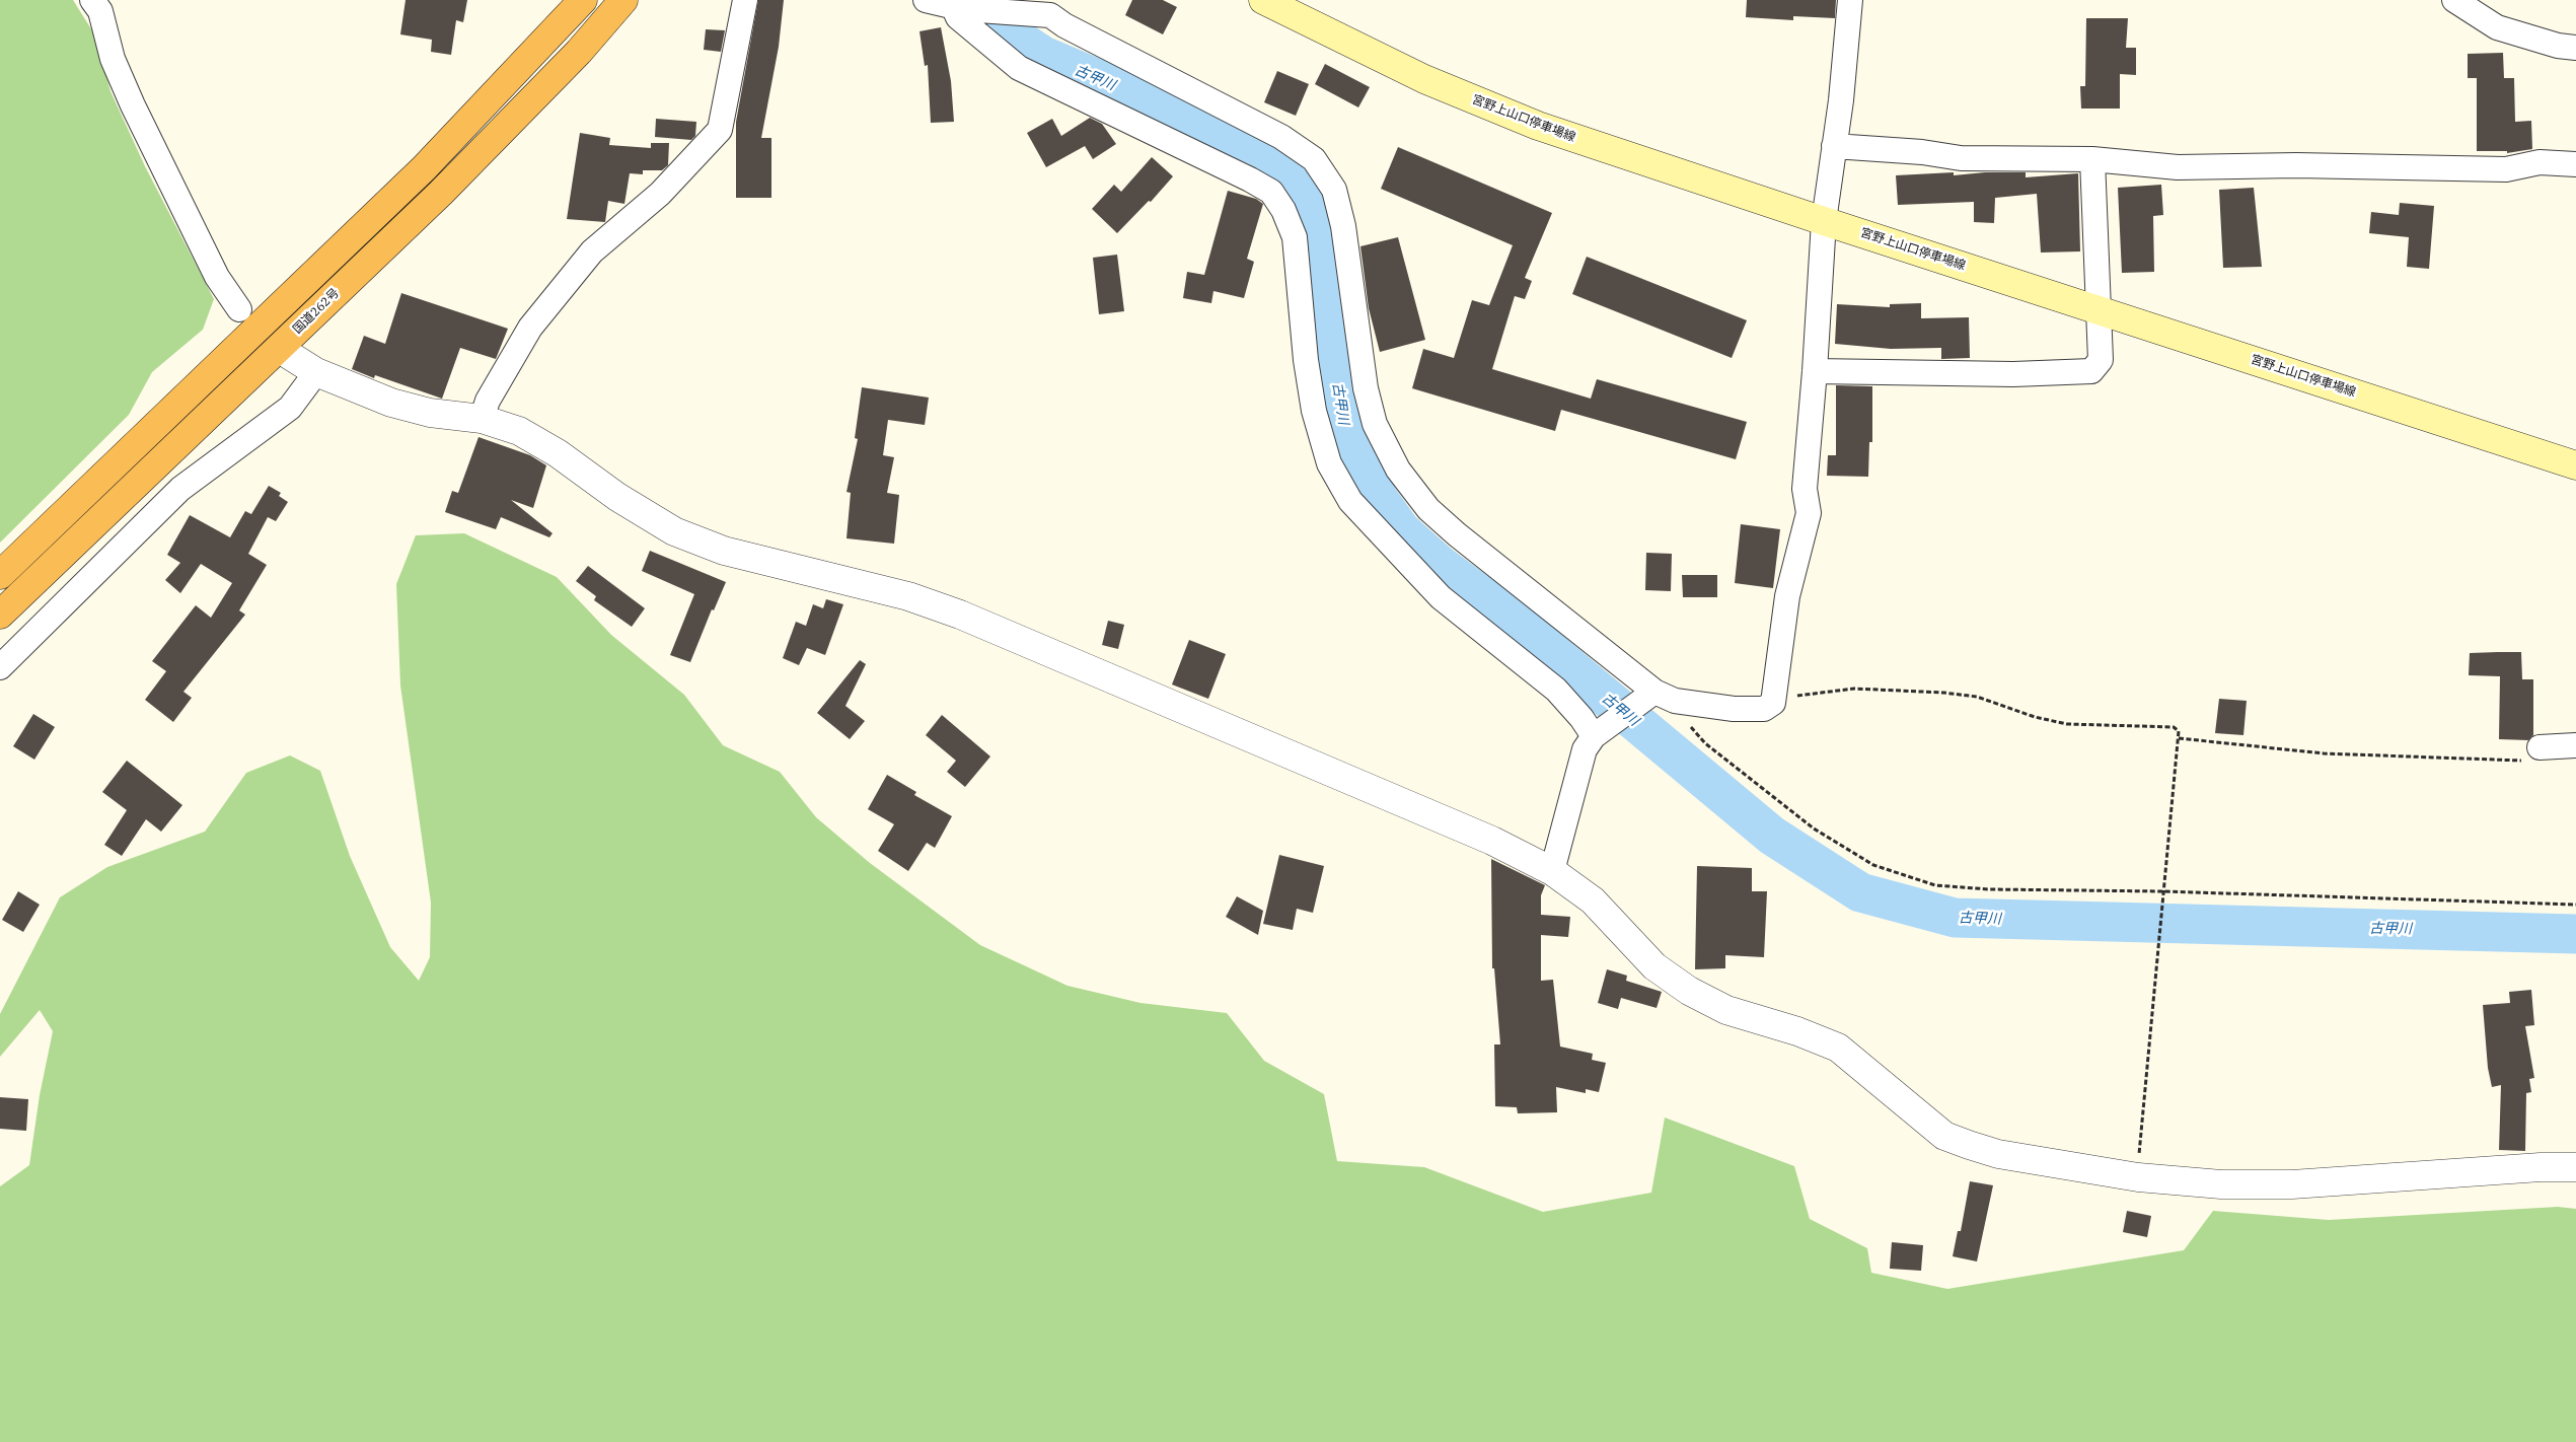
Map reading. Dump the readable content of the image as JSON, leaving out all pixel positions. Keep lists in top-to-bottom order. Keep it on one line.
{"streets":{"highway":["国道262号"],"main road":["宮野上山口停車場線"]},"water":["古甲川"]}
